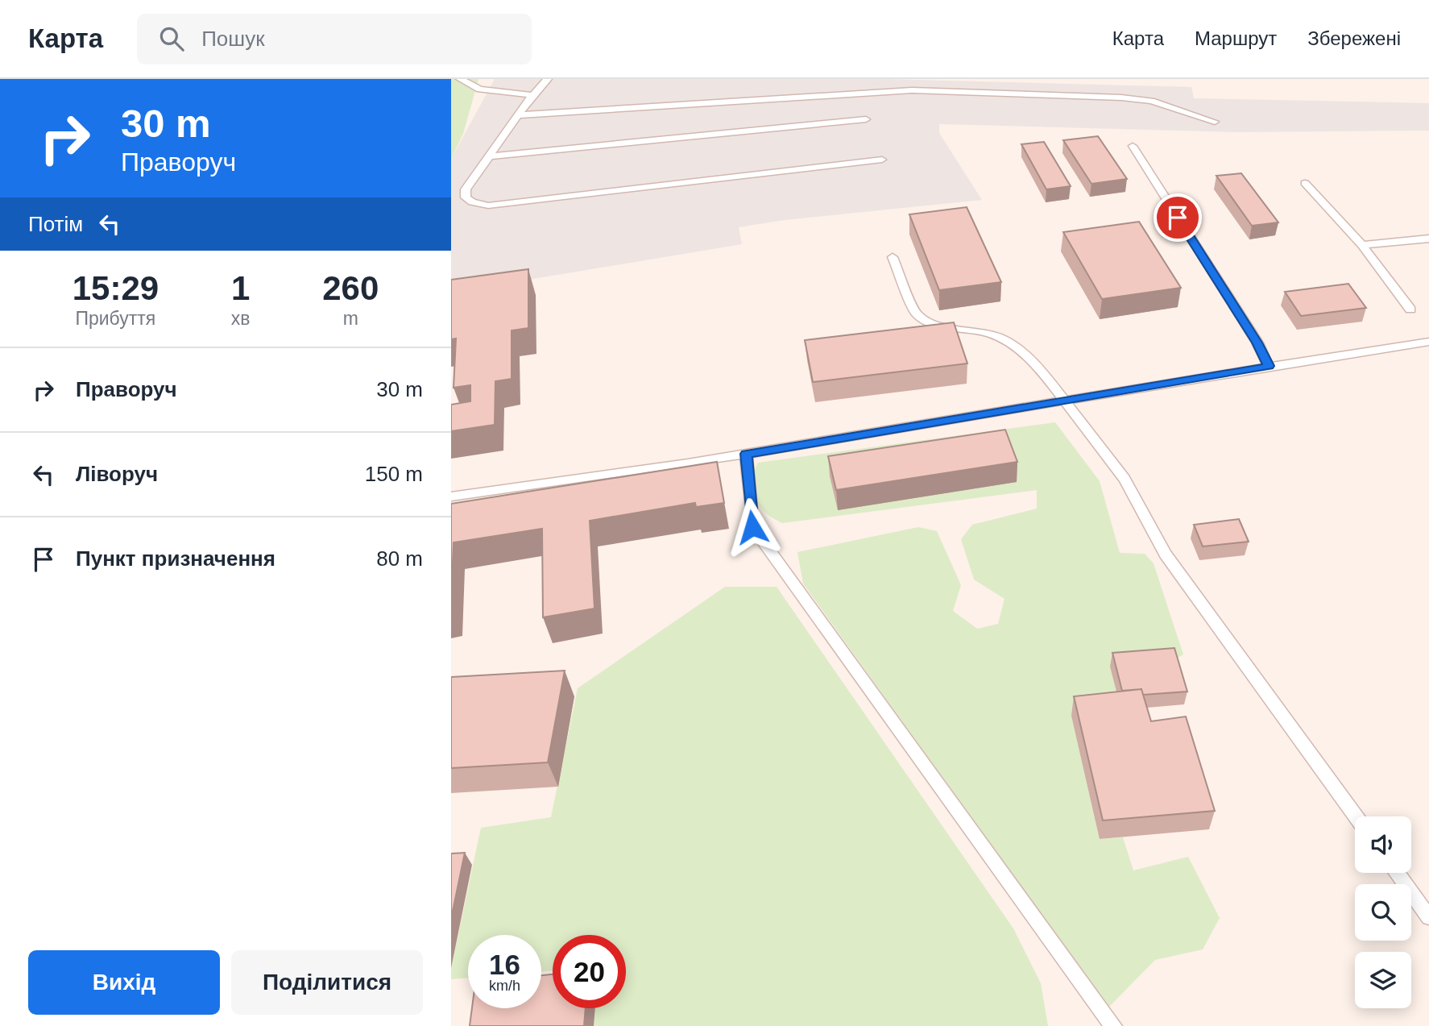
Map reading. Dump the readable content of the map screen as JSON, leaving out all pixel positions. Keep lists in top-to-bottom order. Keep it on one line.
{"page":{"header":"Карта","search":"Пошук","nav":["Карта","Маршрут","Збережені"],"turn":["30 m","Праворуч"],"then":"Потім","eta":["15:29","Прибуття","1","хв","260","m"],"list":[{"name":"Праворуч","value":"30 m"},{"name":"Ліворуч","value":"150 m"},{"name":"Пункт призначення","value":"80 m"}],"speed":"16 km/h","limit":"20","buttons":["Вихід","Поділитися"]}}
